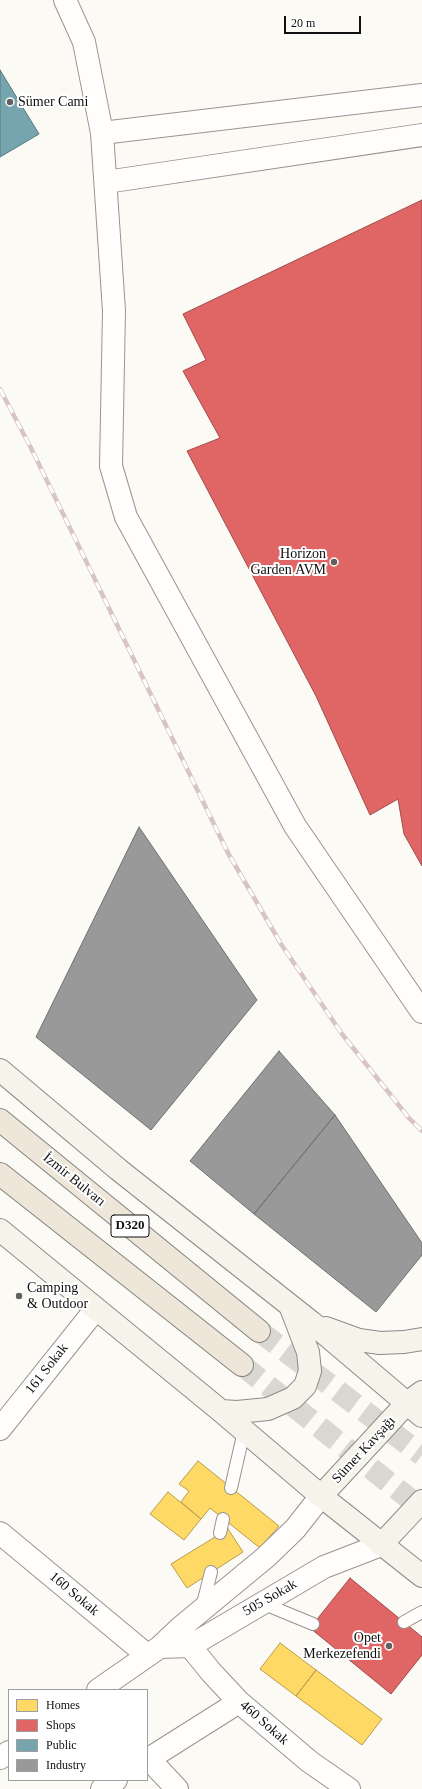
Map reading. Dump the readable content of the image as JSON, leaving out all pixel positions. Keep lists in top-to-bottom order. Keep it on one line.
{"streets":{"main road":["İzmir Bulvarı","D320","Sümer Kavşağı"],"street":["161 Sokak","160 Sokak","505 Sokak","460 Sokak"]},"crossings":[["160 Sokak","505 Sokak"],["505 Sokak","460 Sokak"]],"places":["Sümer Cami","Horizon Garden AVM","Camping & Outdoor","Opet Merkezefendi"],"legend":["Homes","Shops","Public","Industry"],"scale_bar":"20 m"}
